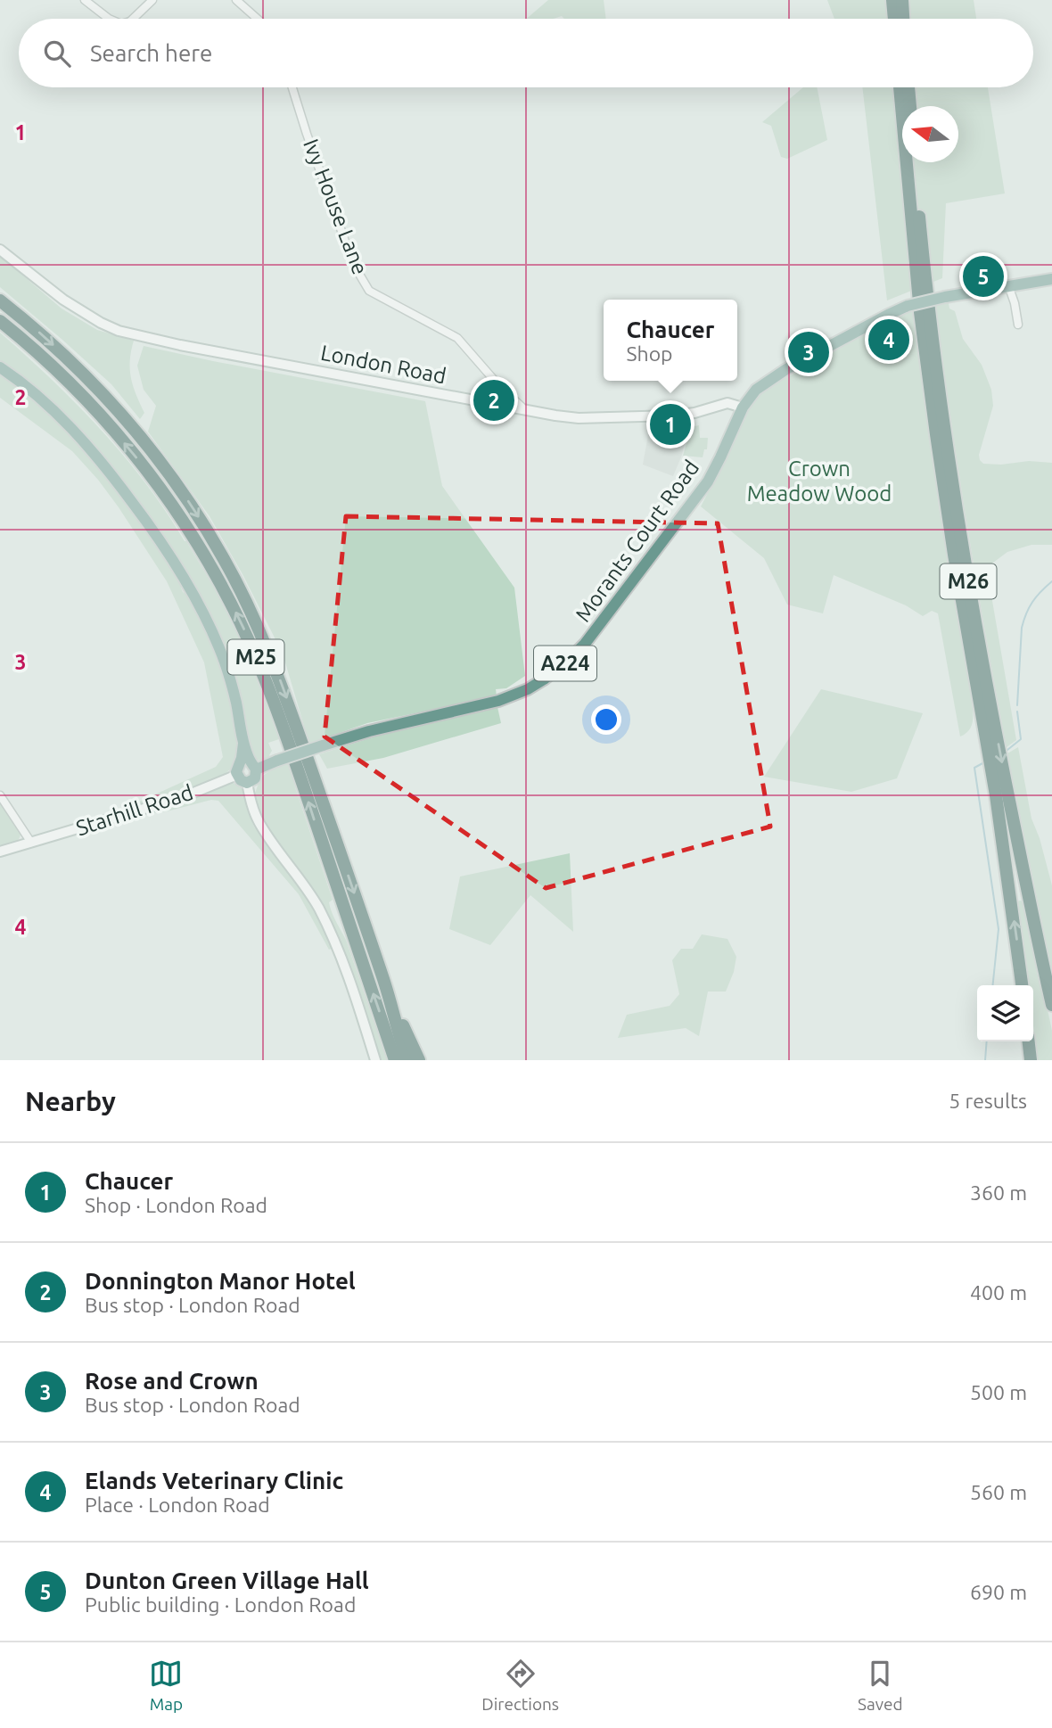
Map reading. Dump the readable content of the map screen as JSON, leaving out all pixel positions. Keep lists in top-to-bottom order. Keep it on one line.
{"streets":{"highway":["M26","M25"],"main road":["Morants Court Road","A224"],"street":["Ivy House Lane","London Road","Starhill Road"]},"crossings":[["Ivy House Lane","London Road"],["London Road","Morants Court Road"],["London Road","A224"],["Morants Court Road","A224"],["Morants Court Road","Starhill Road"]],"parks":["Crown Meadow Wood"],"north":"left","page":{"search":"Search here","pins":["5","4","3","2","1"],"popup":["Chaucer","Shop"],"heading":["Nearby","5 results"],"list":[{"mark":"1","name":"Chaucer","note":"Shop · London Road","value":"360 m"},{"mark":"2","name":"Donnington Manor Hotel","note":"Bus stop · London Road","value":"400 m"},{"mark":"3","name":"Rose and Crown","note":"Bus stop · London Road","value":"500 m"},{"mark":"4","name":"Elands Veterinary Clinic","note":"Place · London Road","value":"560 m"},{"mark":"5","name":"Dunton Green Village Hall","note":"Public building · London Road","value":"690 m"}],"nav":["Map","Directions","Saved"]},"grid":{"rows":["1","2","3","4"]}}
